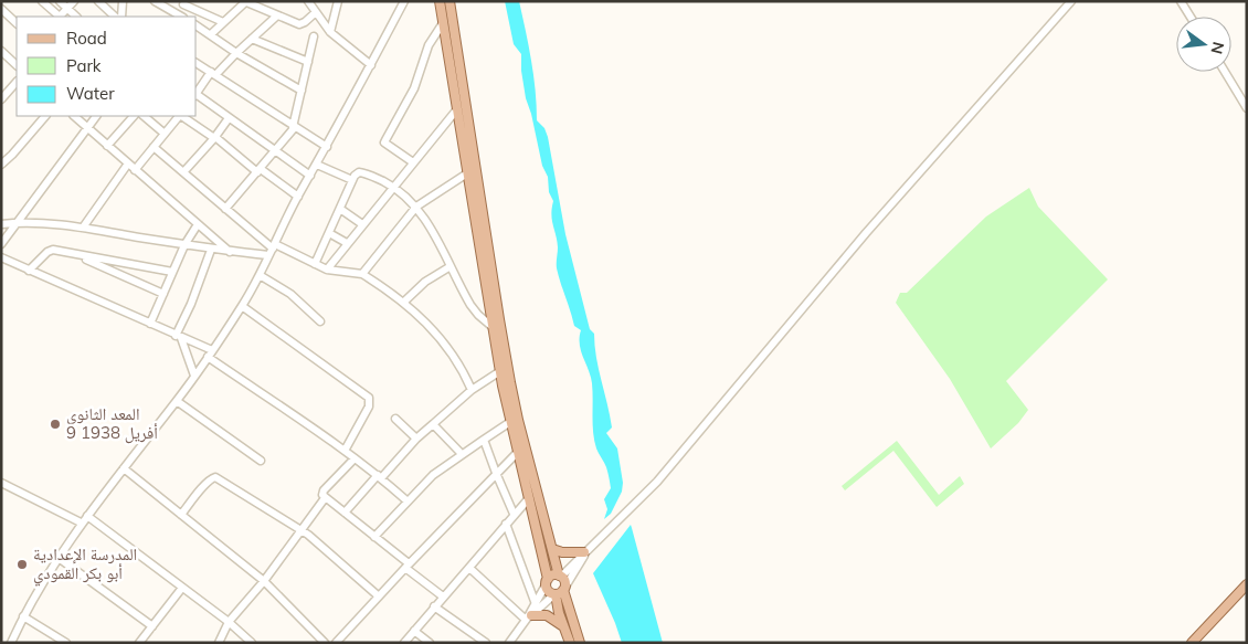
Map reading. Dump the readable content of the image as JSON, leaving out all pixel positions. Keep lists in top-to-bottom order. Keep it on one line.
{"places":["المعد الثانوي 9 أفريل 1938","المدرسة الإعدادية أبو بكر القمودي"],"legend":["Road","Park","Water"],"north":"right"}
